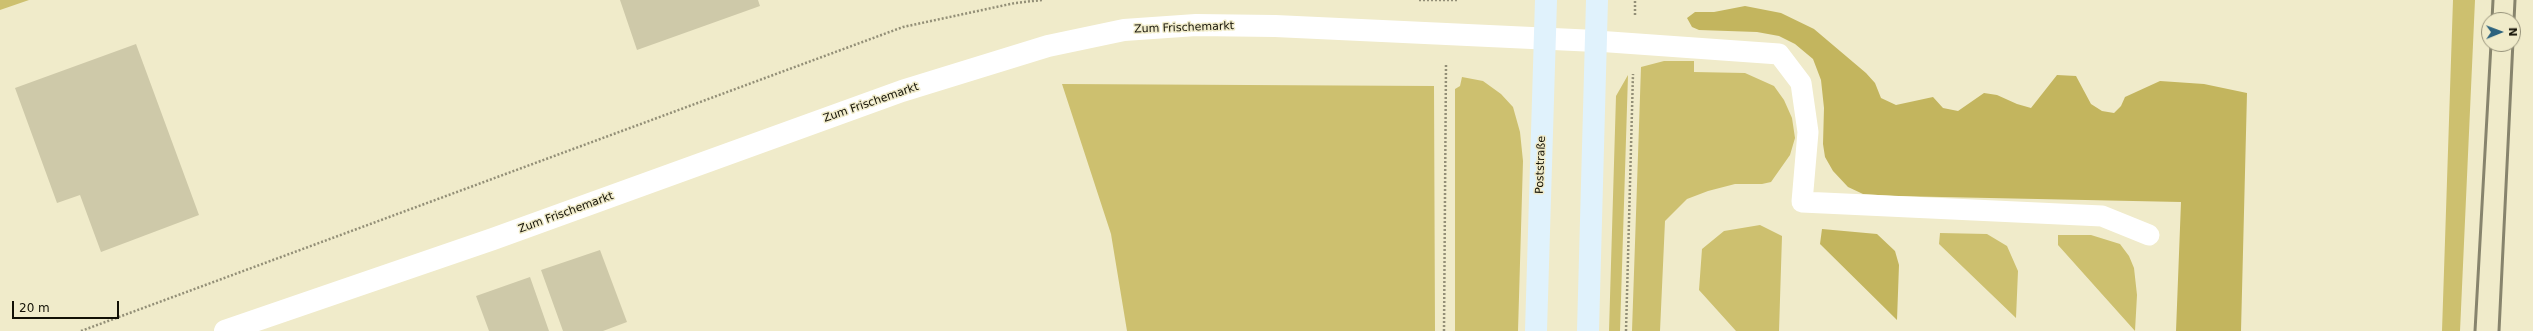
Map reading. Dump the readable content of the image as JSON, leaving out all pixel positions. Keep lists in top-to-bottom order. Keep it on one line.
{"streets":{"street":["Zum Frischemarkt","Poststraße"]},"crossings":[["Zum Frischemarkt","Poststraße"]],"scale_bar":"20 m","north":"right"}
